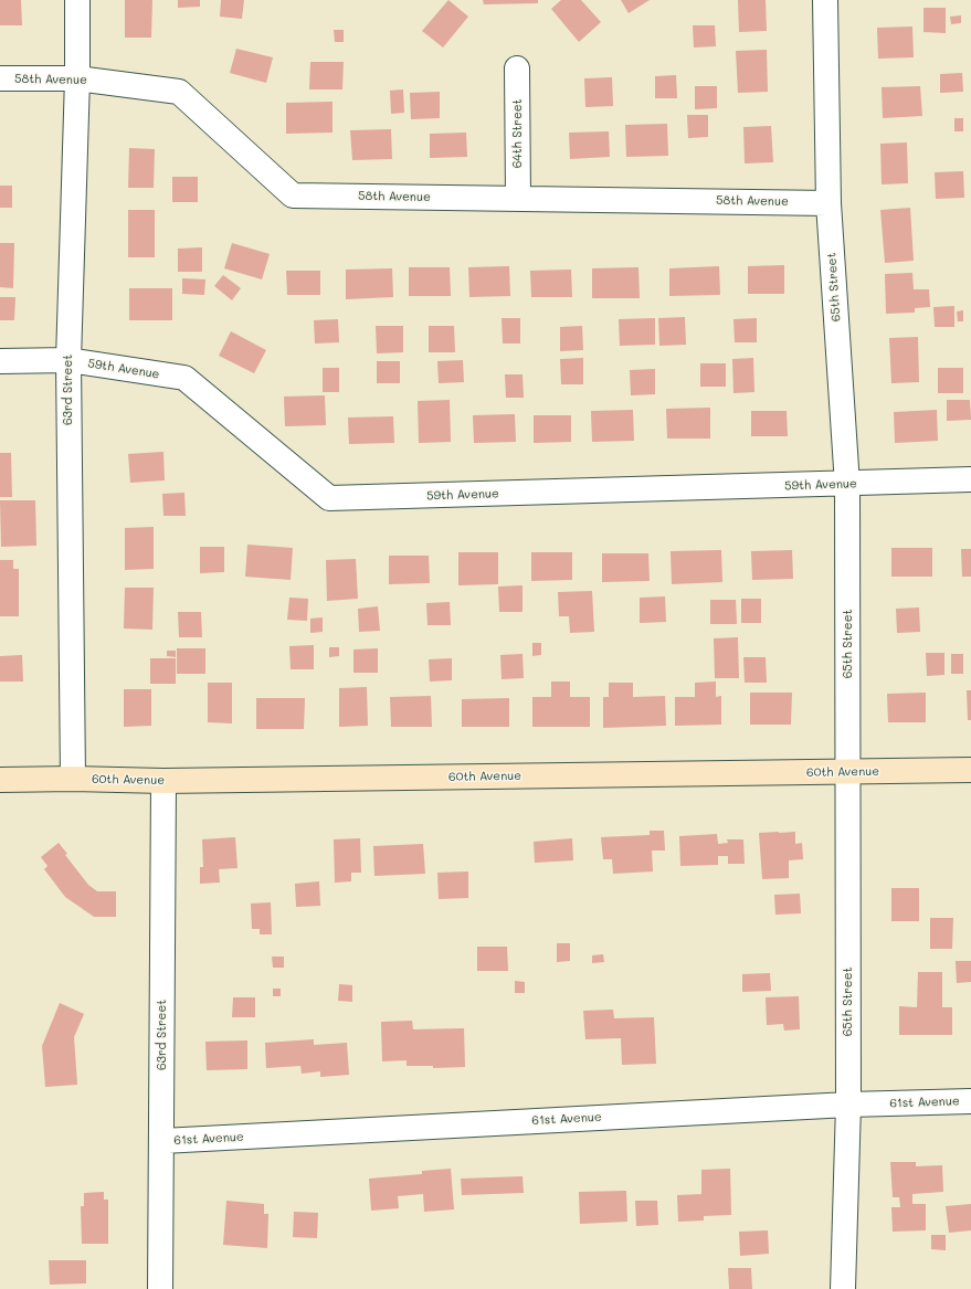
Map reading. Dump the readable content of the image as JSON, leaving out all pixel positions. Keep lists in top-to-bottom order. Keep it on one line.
{"streets":{"street":["58th Avenue","64th Street","65th Street","59th Avenue","63rd Street","60th Avenue","61st Avenue"]},"crossings":[["58th Avenue","64th Street"],["58th Avenue","65th Street"],["58th Avenue","63rd Street"],["65th Street","59th Avenue"],["65th Street","60th Avenue"],["65th Street","61st Avenue"],["59th Avenue","63rd Street"],["63rd Street","60th Avenue"],["63rd Street","61st Avenue"]]}
